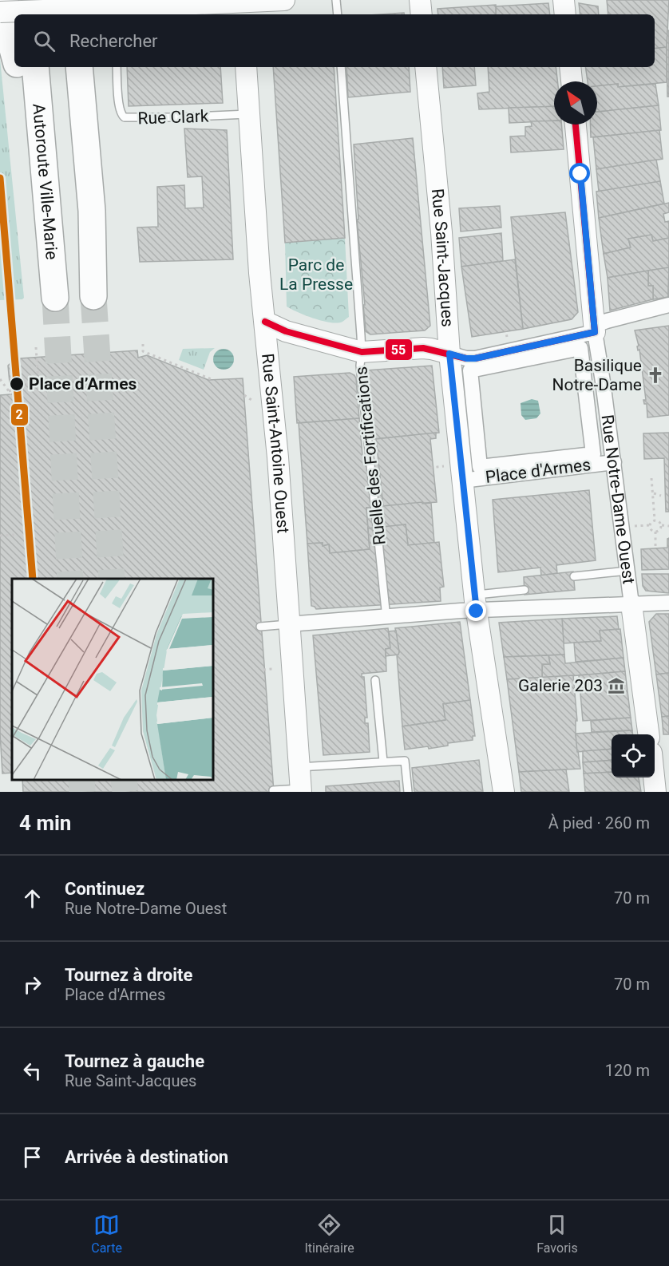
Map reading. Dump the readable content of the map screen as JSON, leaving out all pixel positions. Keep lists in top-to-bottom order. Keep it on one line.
{"streets":{"highway":["Autoroute Ville-Marie"],"street":["Rue Saint-Jacques","Rue Saint-Antoine Ouest","Place d'Armes","Rue Notre-Dame Ouest"],"lane":["Rue Clark","Ruelle des Fortifications"]},"crossings":[["Rue Clark","Rue Saint-Antoine Ouest"],["Rue Saint-Jacques","Place d'Armes"],["Place d'Armes","Rue Notre-Dame Ouest"]],"parks":["Parc de La Presse"],"places":{"church":["Basilique Notre-Dame"],"other":["Place d’Armes"],"museum":["Galerie 203"]},"lines":["transit line 55","transit line 2"],"north":"top left","page":{"search":"Rechercher","heading":["4 min","À pied · 260 m"],"list":[["Continuez","Rue Notre-Dame Ouest","70 m"],["Tournez à droite","Place d'Armes","70 m"],["Tournez à gauche","Rue Saint-Jacques","120 m"],"Arrivée à destination"],"nav":["Carte","Itinéraire","Favoris"]}}
